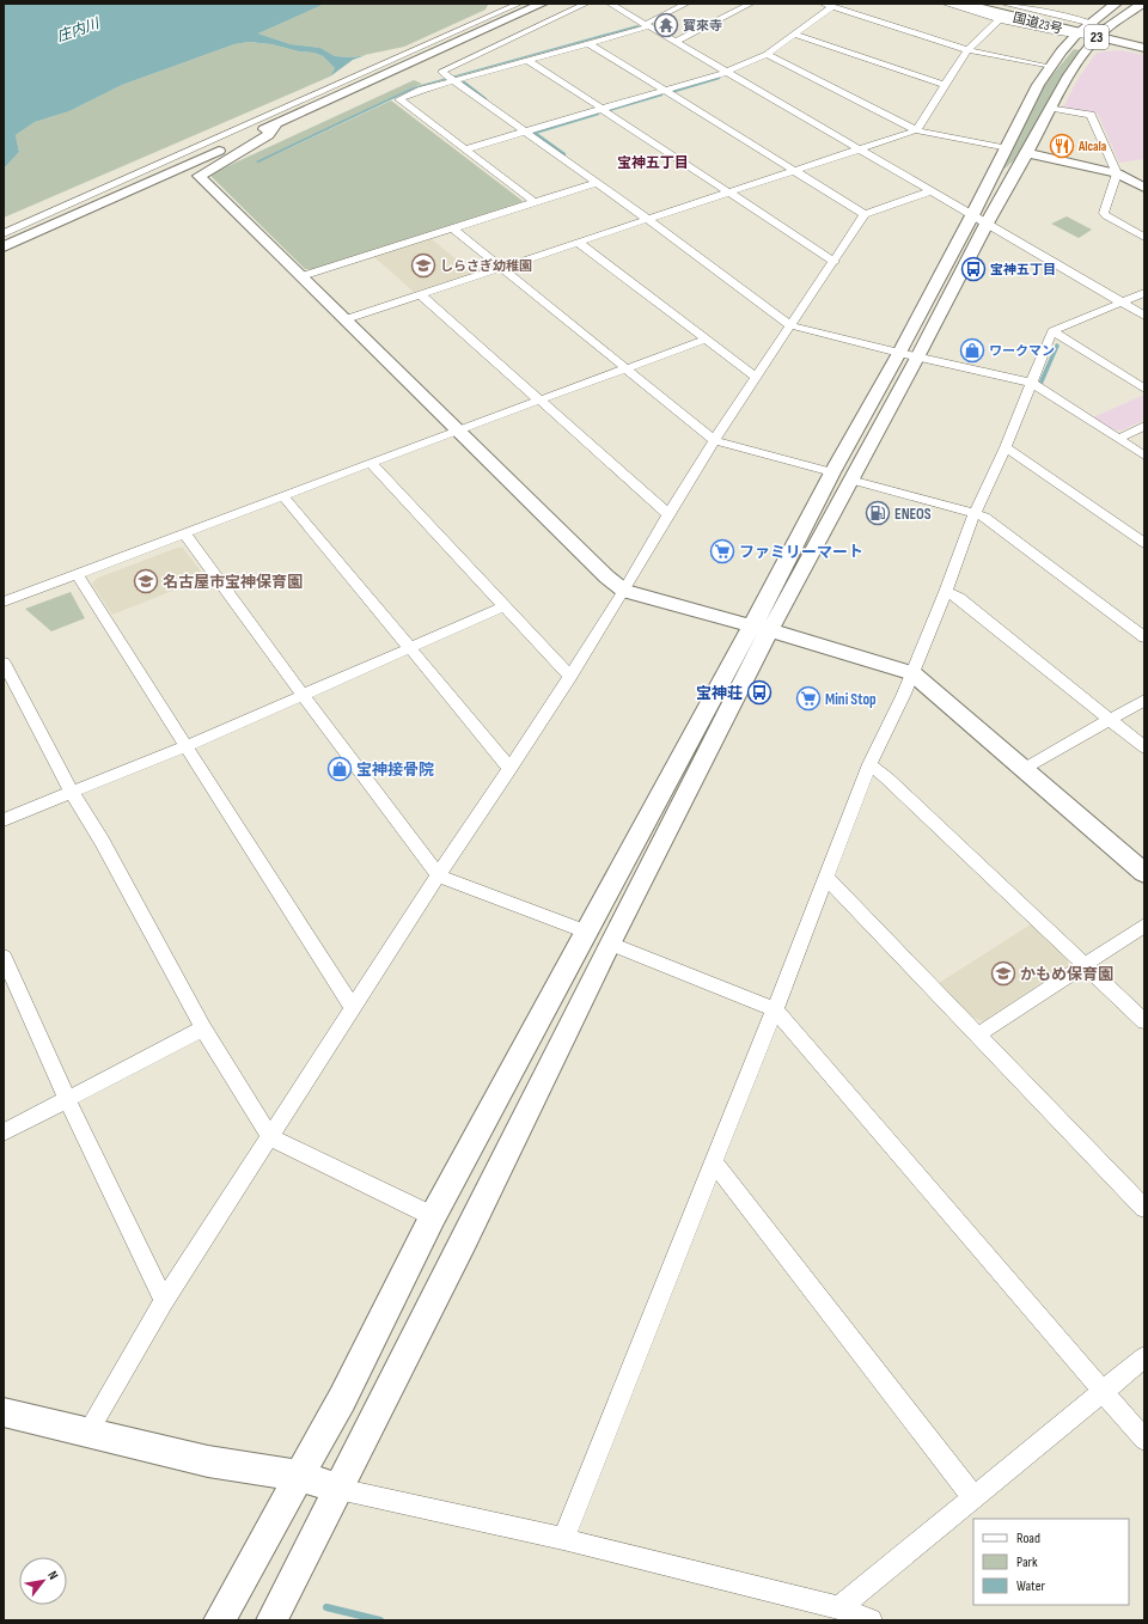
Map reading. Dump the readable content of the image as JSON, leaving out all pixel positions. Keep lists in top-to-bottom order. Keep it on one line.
{"streets":{"highway":["国道23号","23"]},"districts":["宝神五丁目"],"water":["庄内川"],"places":{"temple":["寳來寺"],"restaurant":["Alcala"],"school or university":["しらさぎ幼稚園","名古屋市宝神保育園","かもめ保育園"],"bus stop":["宝神五丁目","宝神荘"],"shop":["ワークマン","宝神接骨院"],"fuel station":["ENEOS"],"supermarket":["ファミリーマート","Mini Stop"]},"legend":["Road","Park","Water"],"north":"top right"}
